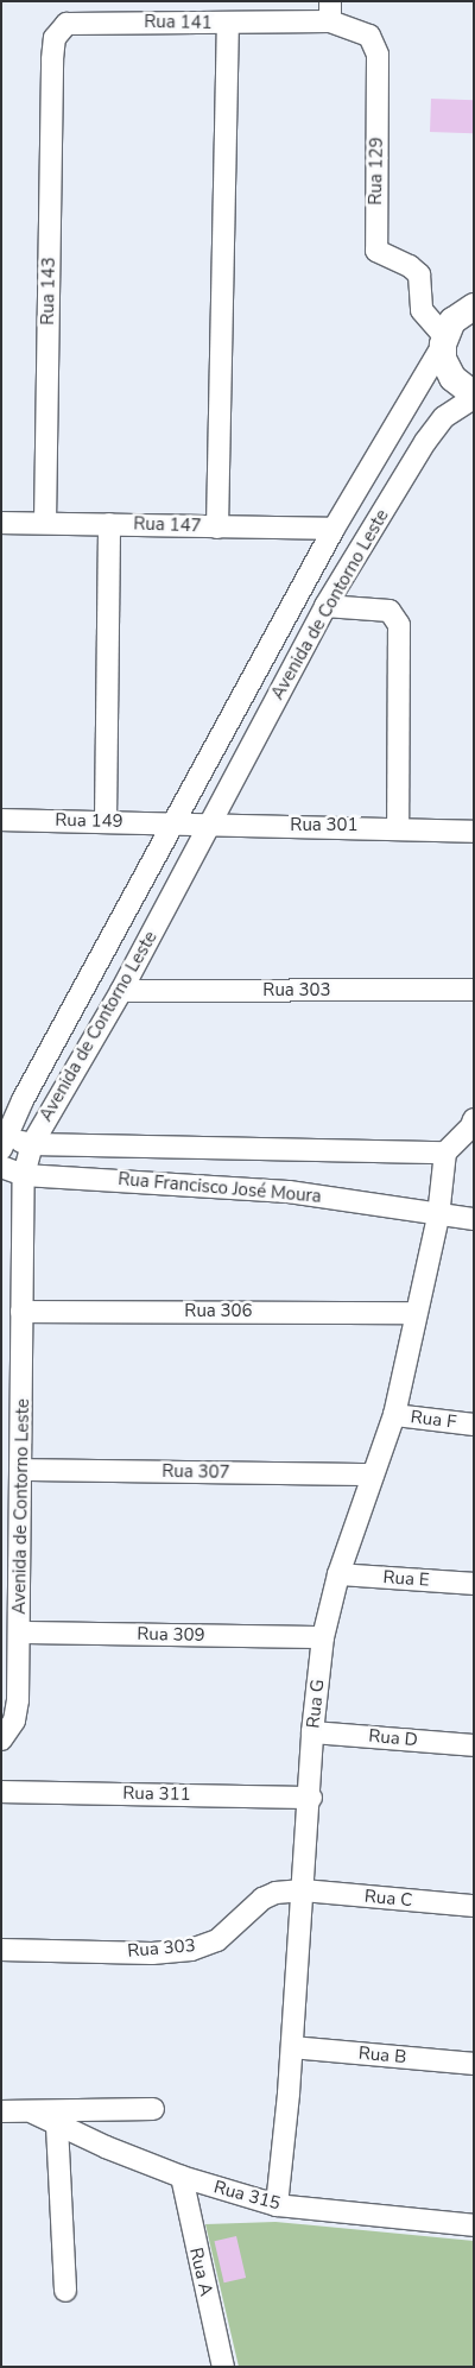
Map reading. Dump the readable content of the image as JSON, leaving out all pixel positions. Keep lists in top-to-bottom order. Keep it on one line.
{"streets":{"main road":["Avenida de Contorno Leste"],"street":["Rua 141","Rua 129","Rua 143","Rua 147","Rua 149","Rua 301","Rua 303","Rua Francisco José Moura","Rua 306","Rua F","Rua 307","Rua E","Rua 309","Rua G","Rua D","Rua 311","Rua C","Rua B","Rua 315","Rua A"]},"crossings":[["Rua 141","Rua 129"],["Rua 141","Rua 143"],["Rua 129","Avenida de Contorno Leste"],["Rua 143","Rua 147"],["Rua 147","Avenida de Contorno Leste"],["Avenida de Contorno Leste","Rua 149"],["Avenida de Contorno Leste","Rua 301"],["Avenida de Contorno Leste","Rua 303"],["Avenida de Contorno Leste","Rua Francisco José Moura"],["Avenida de Contorno Leste","Rua 306"],["Avenida de Contorno Leste","Rua 307"],["Avenida de Contorno Leste","Rua 309"],["Rua 149","Rua 301"],["Rua 303","Rua G"],["Rua 303","Rua C"],["Rua Francisco José Moura","Rua G"],["Rua 306","Rua G"],["Rua F","Rua G"],["Rua 307","Rua G"],["Rua E","Rua G"],["Rua 309","Rua G"],["Rua G","Rua D"],["Rua G","Rua 311"],["Rua G","Rua C"],["Rua G","Rua B"],["Rua G","Rua 315"],["Rua 315","Rua A"]]}
